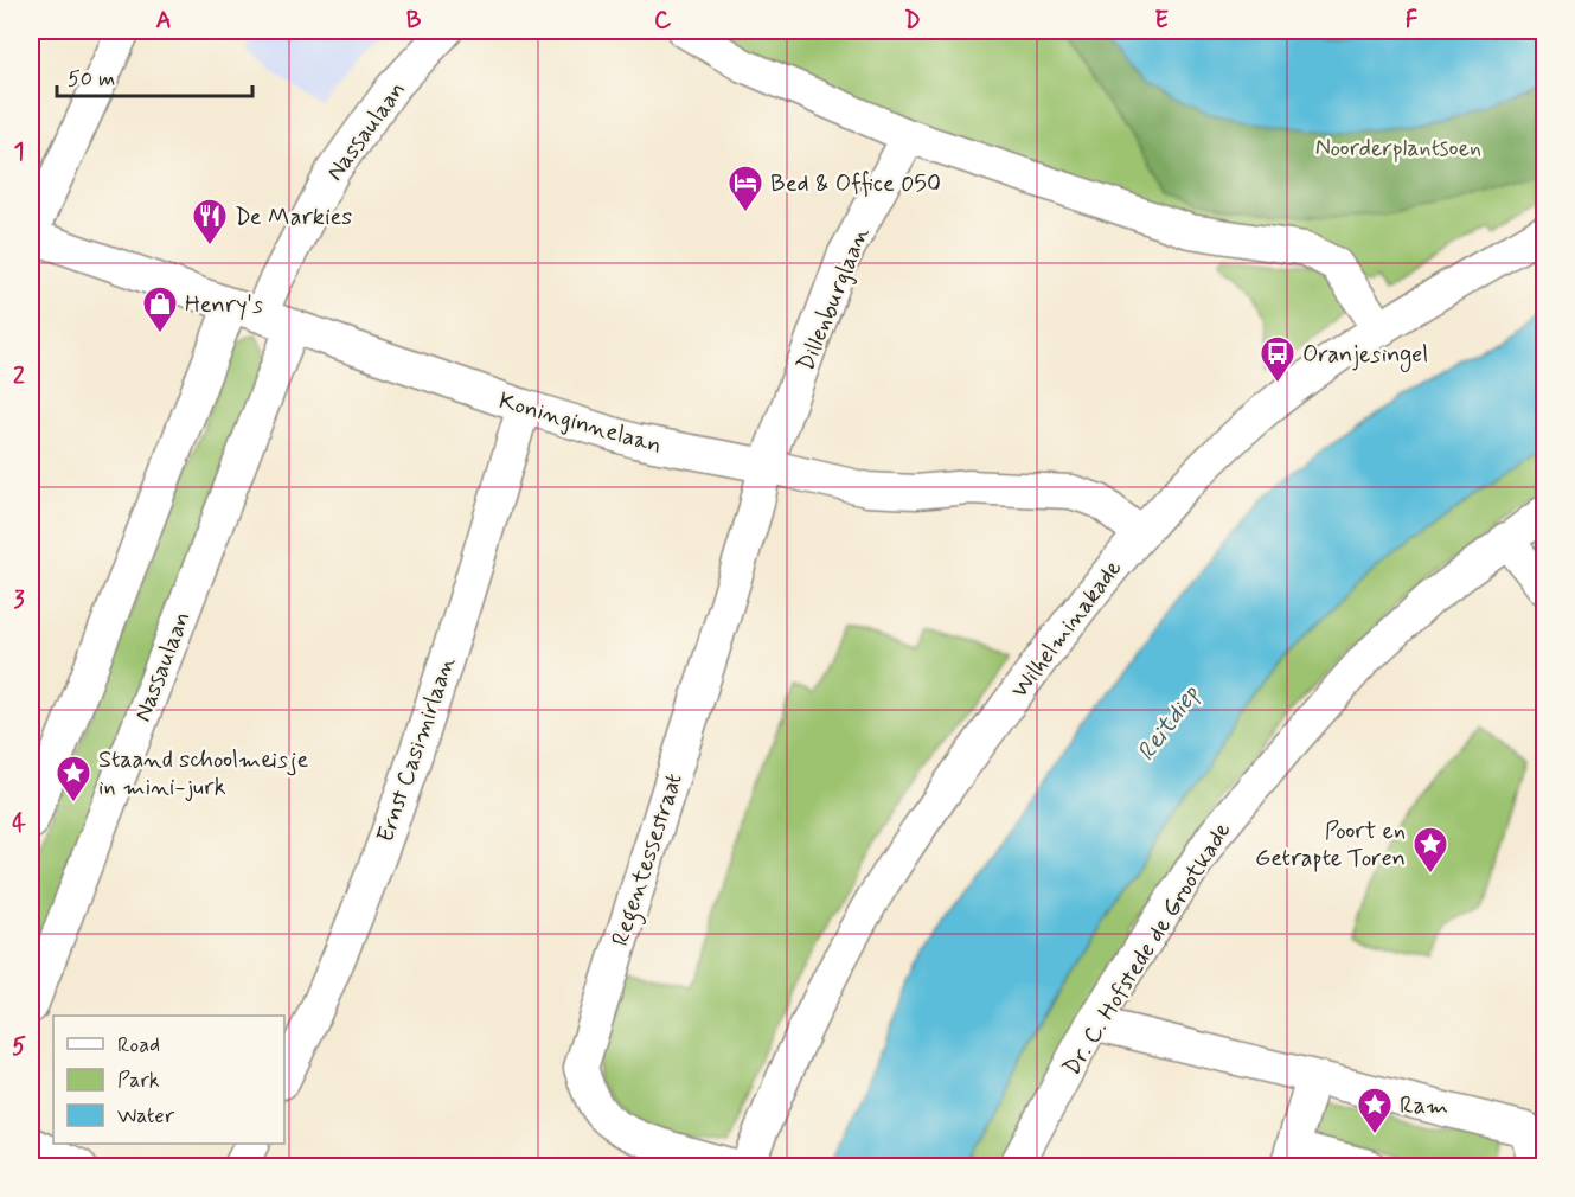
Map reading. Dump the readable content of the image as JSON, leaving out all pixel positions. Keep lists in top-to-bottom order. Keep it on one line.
{"streets":{"street":["Nassaulaan","Dillenburglaan","Koninginnelaan","Wilhelminakade","Ernst Casimirlaan","Regentessestraat","Dr. C. Hofstede de Grootkade"]},"crossings":[["Nassaulaan","Koninginnelaan"],["Dillenburglaan","Koninginnelaan"],["Dillenburglaan","Regentessestraat"],["Koninginnelaan","Wilhelminakade"],["Koninginnelaan","Ernst Casimirlaan"],["Koninginnelaan","Regentessestraat"]],"water":["Reitdiep"],"parks":["Noorderplantsoen"],"places":{"hotel":["Bed & Office 050"],"restaurant":["De Markies"],"shop":["Henry's"],"bus stop":["Oranjesingel"],"place":["Staand schoolmeisje in mini-jurk","Poort en Getrapte Toren","Ram"]},"legend":["Road","Park","Water"],"scale_bar":"50 m","grid":{"columns":["A","B","C","D","E","F"],"rows":["1","2","3","4","5"]}}
